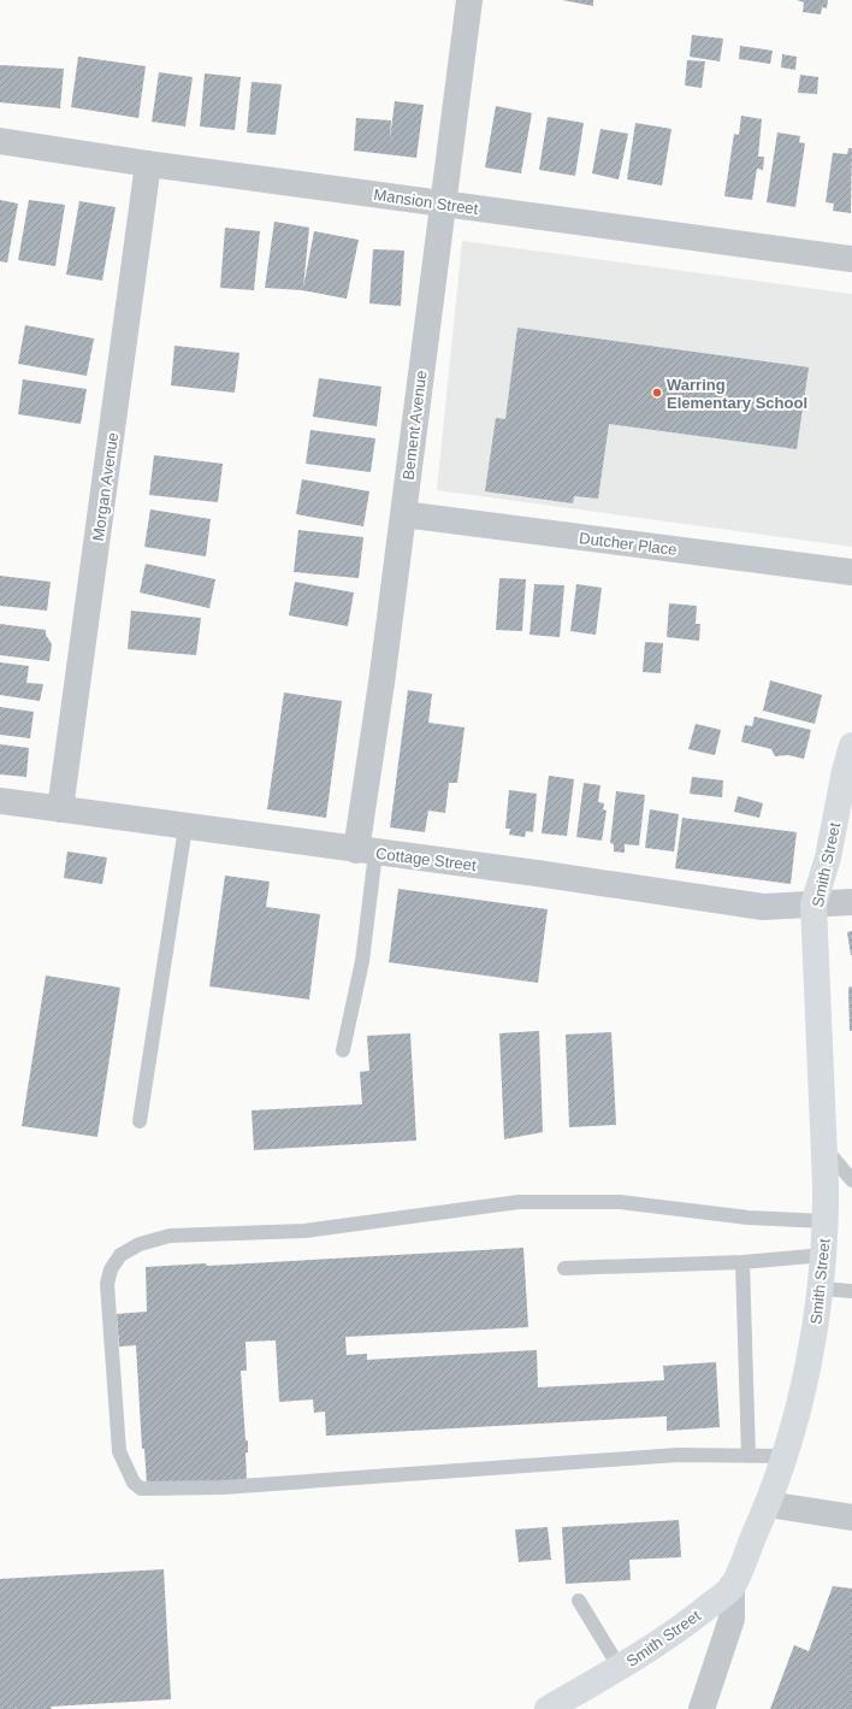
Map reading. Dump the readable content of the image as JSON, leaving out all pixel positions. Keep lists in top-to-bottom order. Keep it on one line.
{"streets":{"street":["Mansion Street","Bement Avenue","Morgan Avenue","Dutcher Place","Cottage Street","Smith Street"]},"crossings":[["Mansion Street","Bement Avenue"],["Mansion Street","Morgan Avenue"],["Bement Avenue","Dutcher Place"],["Bement Avenue","Cottage Street"],["Morgan Avenue","Cottage Street"],["Cottage Street","Smith Street"]],"places":["Warring Elementary School"]}
